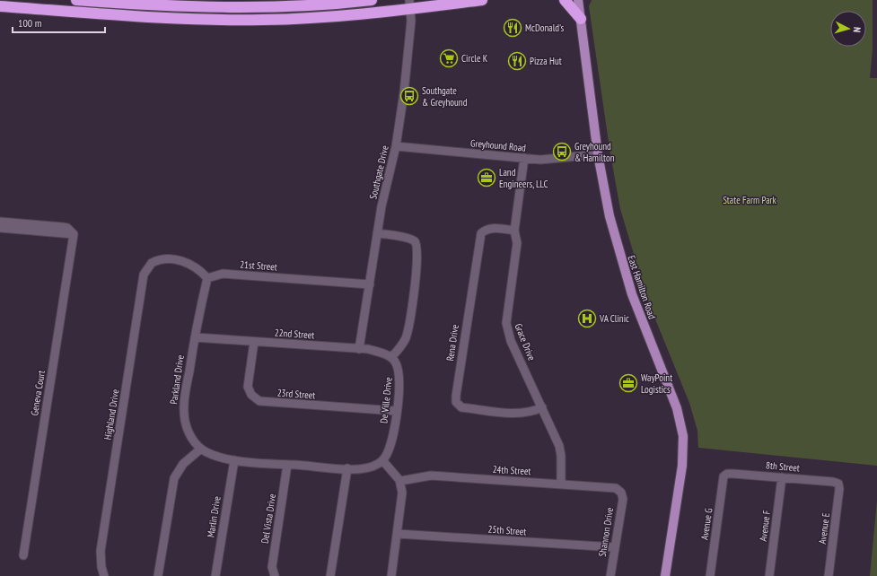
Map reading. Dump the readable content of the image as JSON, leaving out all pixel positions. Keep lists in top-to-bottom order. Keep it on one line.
{"streets":{"main road":["East Hamilton Road"],"street":["Greyhound Road","Southgate Drive","21st Street","22nd Street","Grace Drive","Rena Drive","Parkland Drive","Geneva Court","23rd Street","De Ville Drive","Highland Drive","8th Street","24th Street","Marlin Drive","Del Vista Drive","Avenue G","Avenue F","Avenue E","25th Street","Shannon Drive"]},"crossings":[["Greyhound Road","Southgate Drive"],["Greyhound Road","East Hamilton Road"],["Greyhound Road","Grace Drive"],["Southgate Drive","21st Street"],["Southgate Drive","22nd Street"],["21st Street","Parkland Drive"],["21st Street","Highland Drive"],["22nd Street","Parkland Drive"],["22nd Street","23rd Street"],["22nd Street","De Ville Drive"],["Grace Drive","Rena Drive"],["Grace Drive","24th Street"],["Parkland Drive","Highland Drive"],["23rd Street","De Ville Drive"],["8th Street","Avenue G"],["8th Street","Avenue F"],["8th Street","Avenue E"],["24th Street","Shannon Drive"],["25th Street","Shannon Drive"]],"parks":["State Farm Park"],"places":{"restaurant":["McDonald's","Pizza Hut"],"supermarket":["Circle K"],"bus stop":["Southgate & Greyhound","Greyhound & Hamilton"],"office":["Land Engineers, LLC","WayPoint Logistics"],"hospital":["VA Clinic"]},"scale_bar":"100 m","north":"right"}
